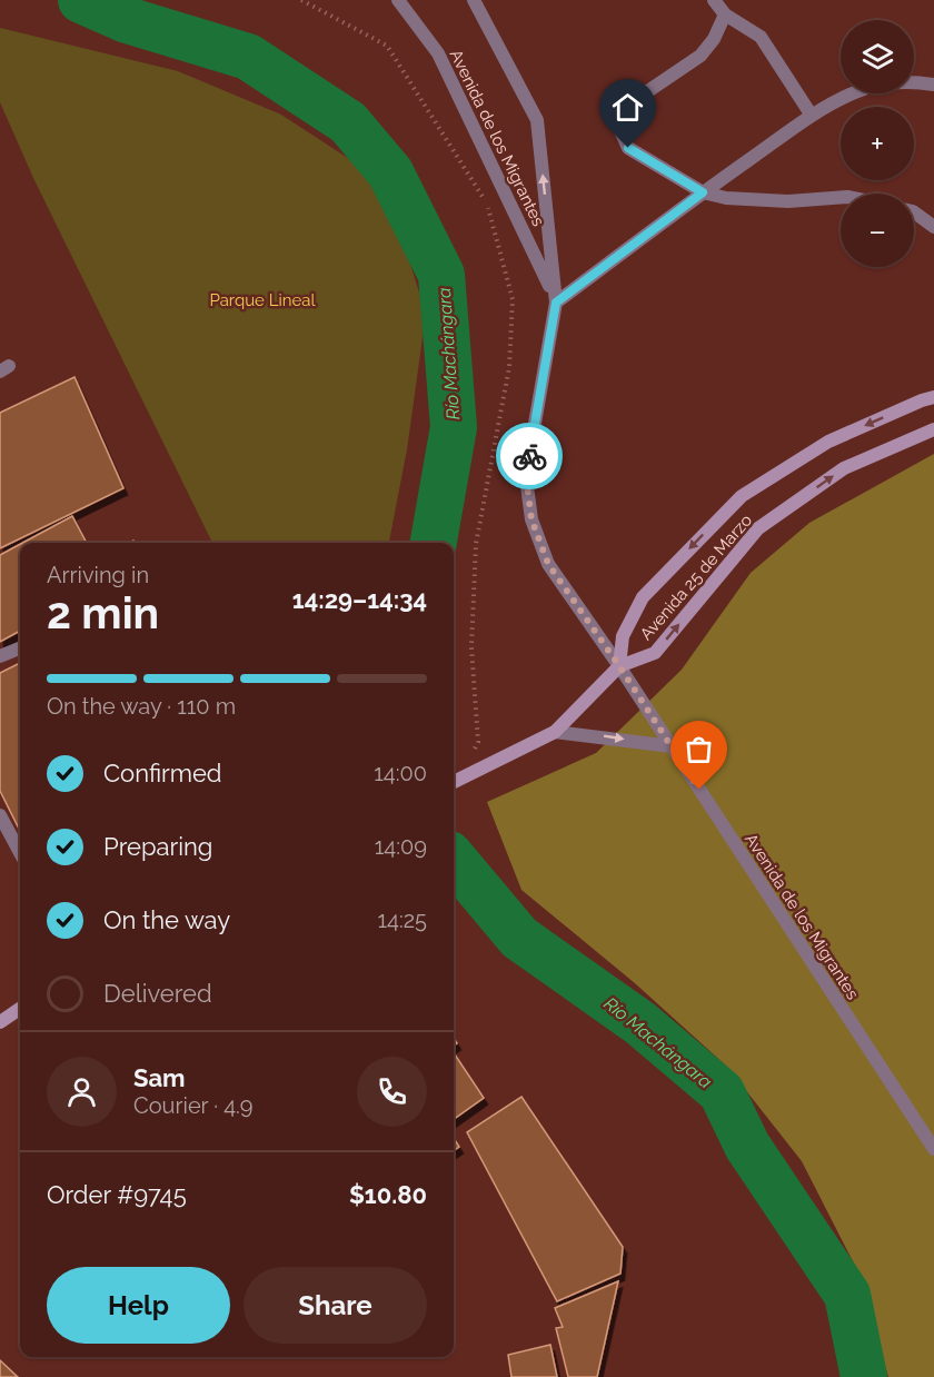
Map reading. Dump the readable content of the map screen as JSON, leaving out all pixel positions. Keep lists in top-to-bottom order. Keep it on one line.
{"streets":{"main road":["Avenida 25 de Marzo"],"street":["Avenida de los Migrantes"]},"crossings":[["Avenida de los Migrantes","Avenida 25 de Marzo"]],"water":["Río Machángara"],"parks":["Parque Lineal"],"page":{"map_buttons":["+","−"],"heading":["2 min","Arriving in","14:29–14:34"],"panel":["Sam","Courier · 4.9","Order #9745","$10.80"],"bar":"On the way · 110 m","list":[["Confirmed","14:00"],["Preparing","14:09"],["On the way","14:25"],"Delivered"],"buttons":["Help","Share"]}}
